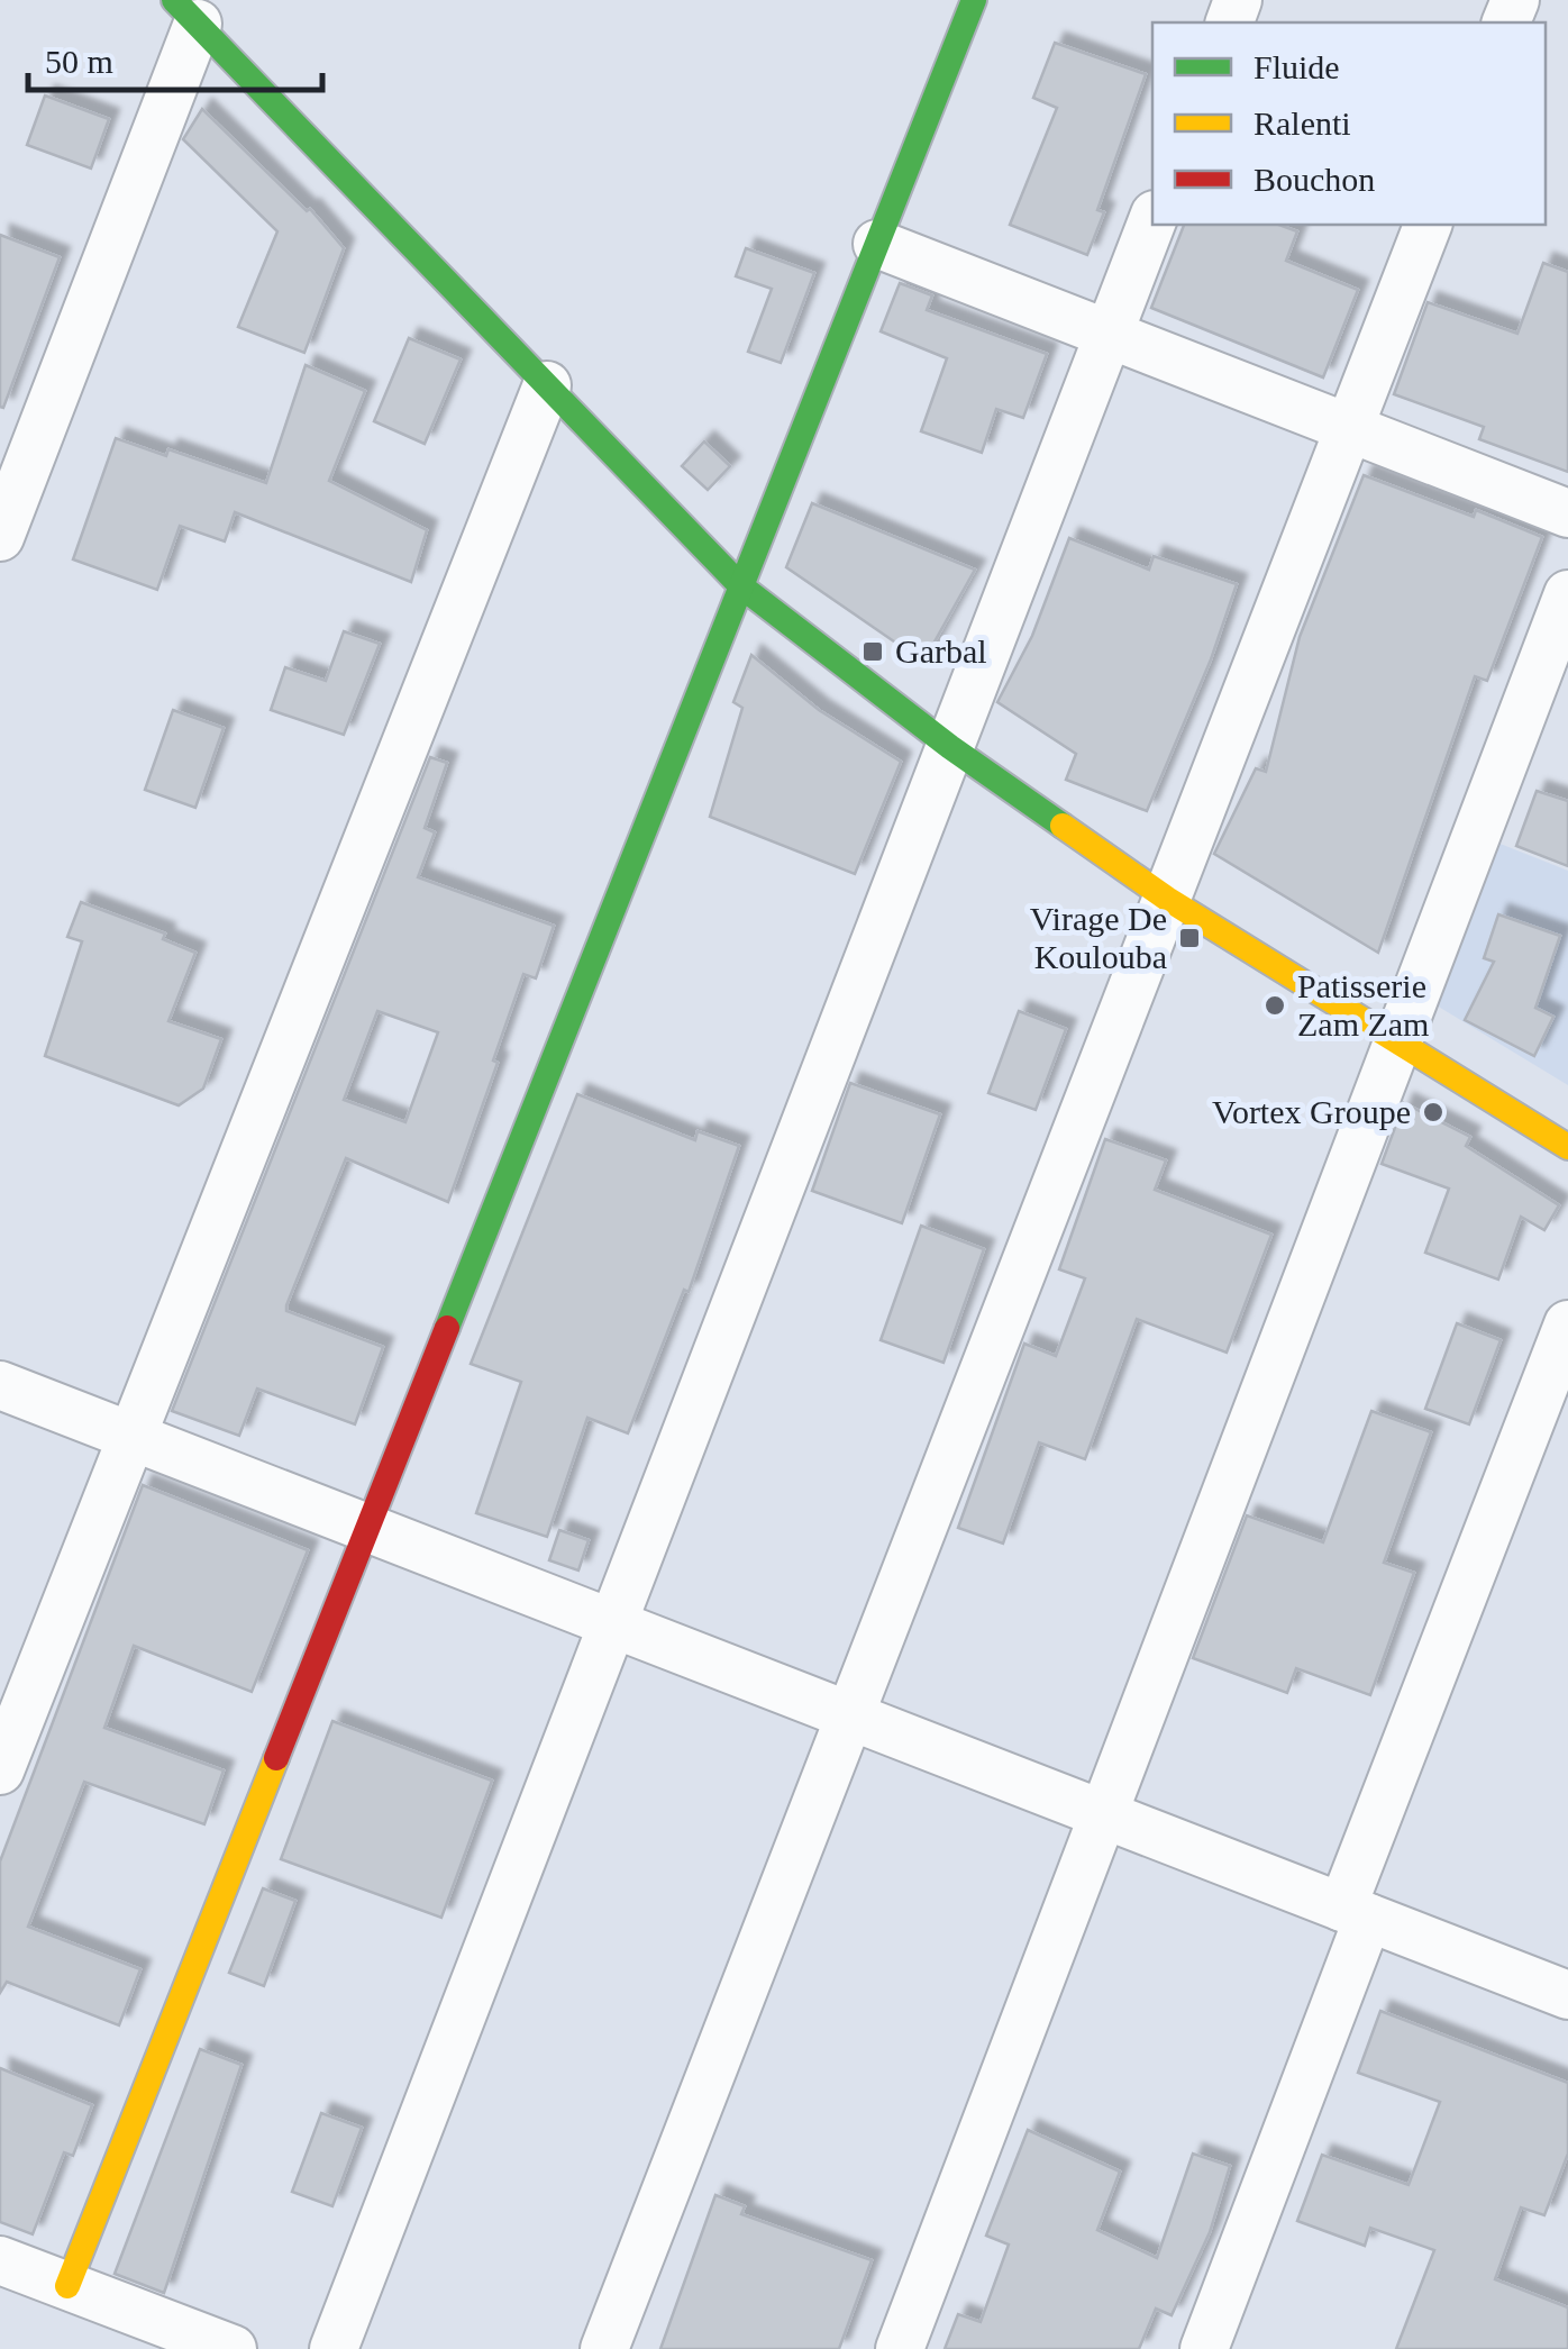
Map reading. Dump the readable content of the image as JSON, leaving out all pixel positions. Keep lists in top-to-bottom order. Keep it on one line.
{"places":{"transit":["Garbal","Virage De Koulouba"],"other":["Patisserie Zam Zam","Vortex Groupe"]},"legend":["Fluide","Ralenti","Bouchon"],"scale_bar":"50 m"}
